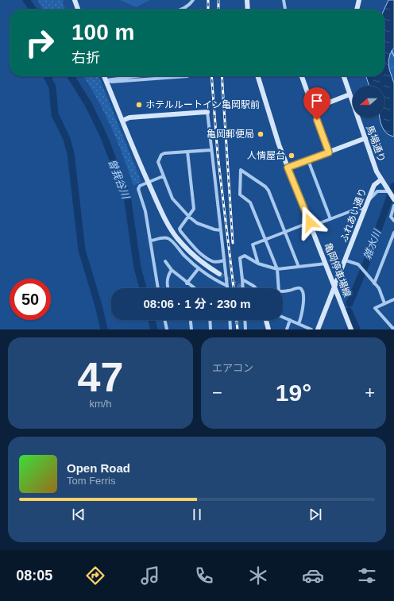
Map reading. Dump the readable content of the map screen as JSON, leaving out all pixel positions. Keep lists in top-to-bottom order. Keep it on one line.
{"streets":{"street":["馬場通り","ふれあい通り","亀岡停車場線"]},"crossings":[["馬場通り","ふれあい通り"],["ふれあい通り","亀岡停車場線"]],"water":["曽我谷川","雑水川"],"places":["ホテルルートイン亀岡駅前","亀岡郵便局","人情屋台"],"north":"left","page":{"turn":["100 m","右折"],"limit":"50","trip":"08:06 · 1 分 · 230 m","tile":[["47","km/h"],"エアコン"],"heat":["−","19°","+"],"song":["Open Road","Tom Ferris"],"tabs":"08:05"}}
